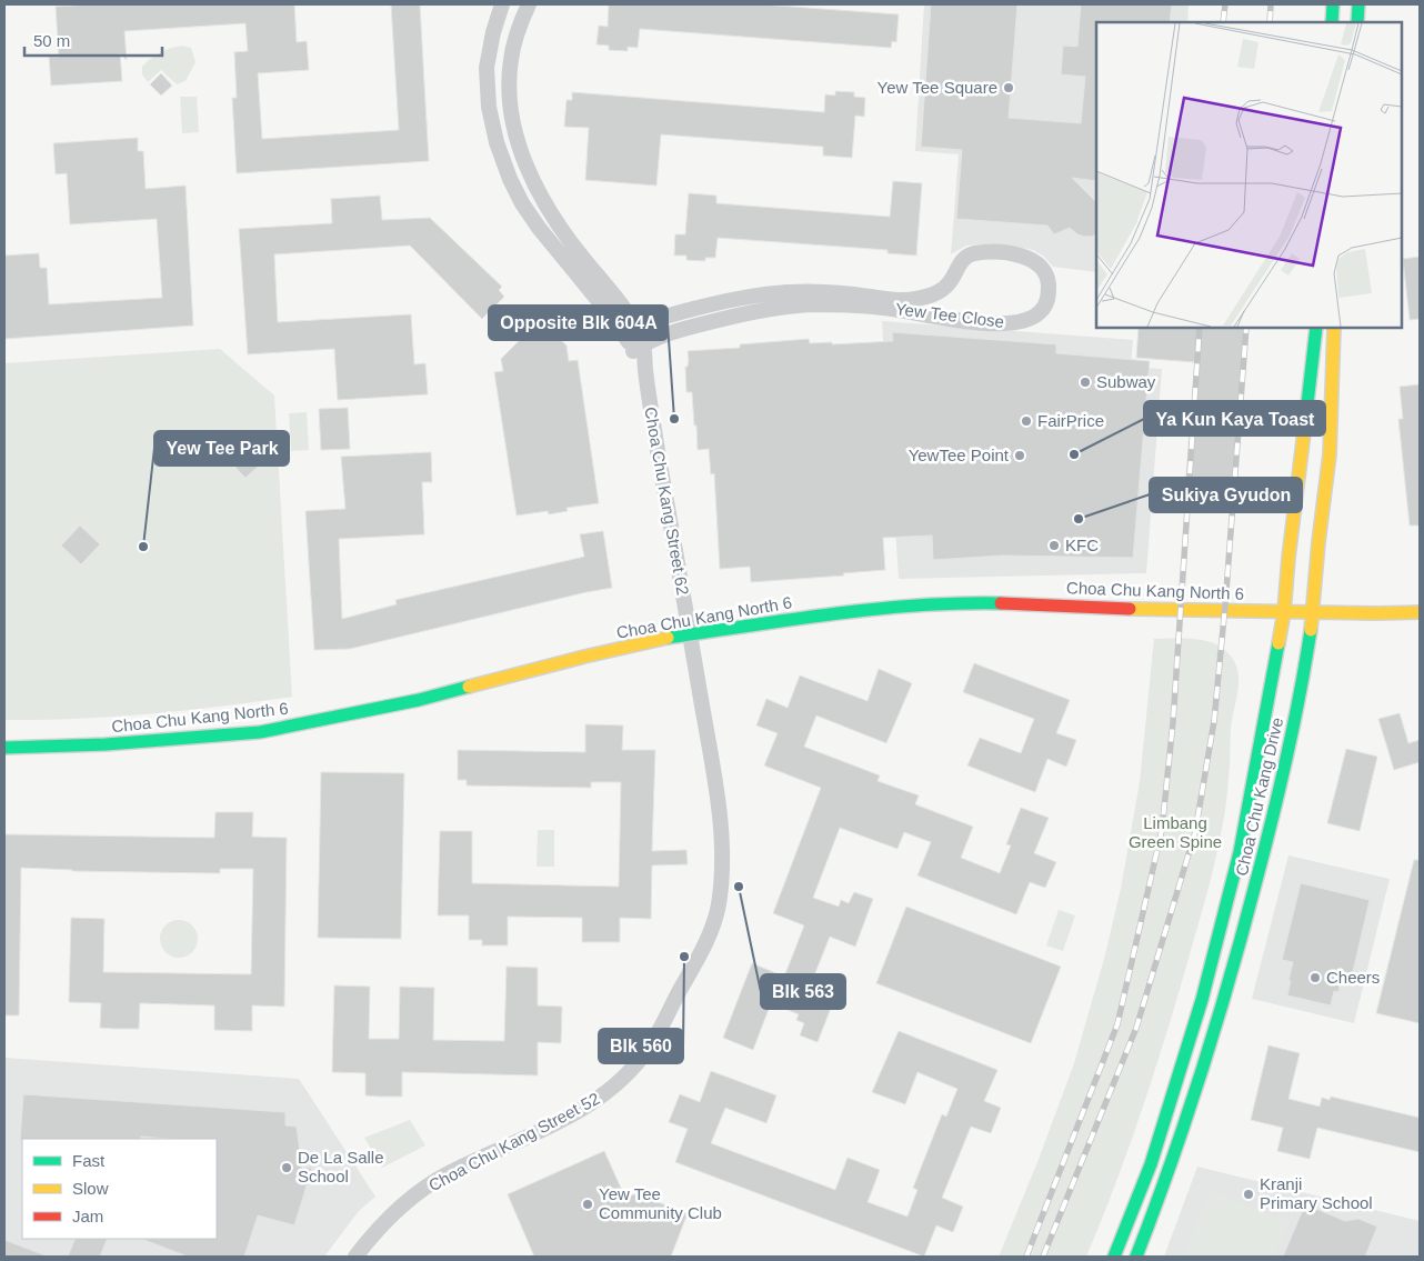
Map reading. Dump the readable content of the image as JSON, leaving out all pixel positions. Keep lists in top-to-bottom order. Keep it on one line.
{"streets":{"main road":["Choa Chu Kang North 6","Choa Chu Kang Drive"],"street":["Yew Tee Close","Choa Chu Kang Street 62","Choa Chu Kang Street 52"]},"crossings":[["Yew Tee Close","Choa Chu Kang Street 62"],["Choa Chu Kang Street 62","Choa Chu Kang North 6"],["Choa Chu Kang Street 62","Choa Chu Kang Street 52"],["Choa Chu Kang North 6","Choa Chu Kang Drive"],["Choa Chu Kang North 6","Choa Chu Kang Street 52"]],"parks":["Limbang Green Spine"],"places":["Yew Tee Square","Subway","Opposite Blk 604A","FairPrice","Ya Kun Kaya Toast","YewTee Point","Sukiya Gyudon","KFC","Yew Tee Park","Blk 563","Blk 560","Cheers","De La Salle School","Kranji Primary School","Yew Tee Community Club"],"legend":["Fast","Slow","Jam"],"scale_bar":"50 m"}
